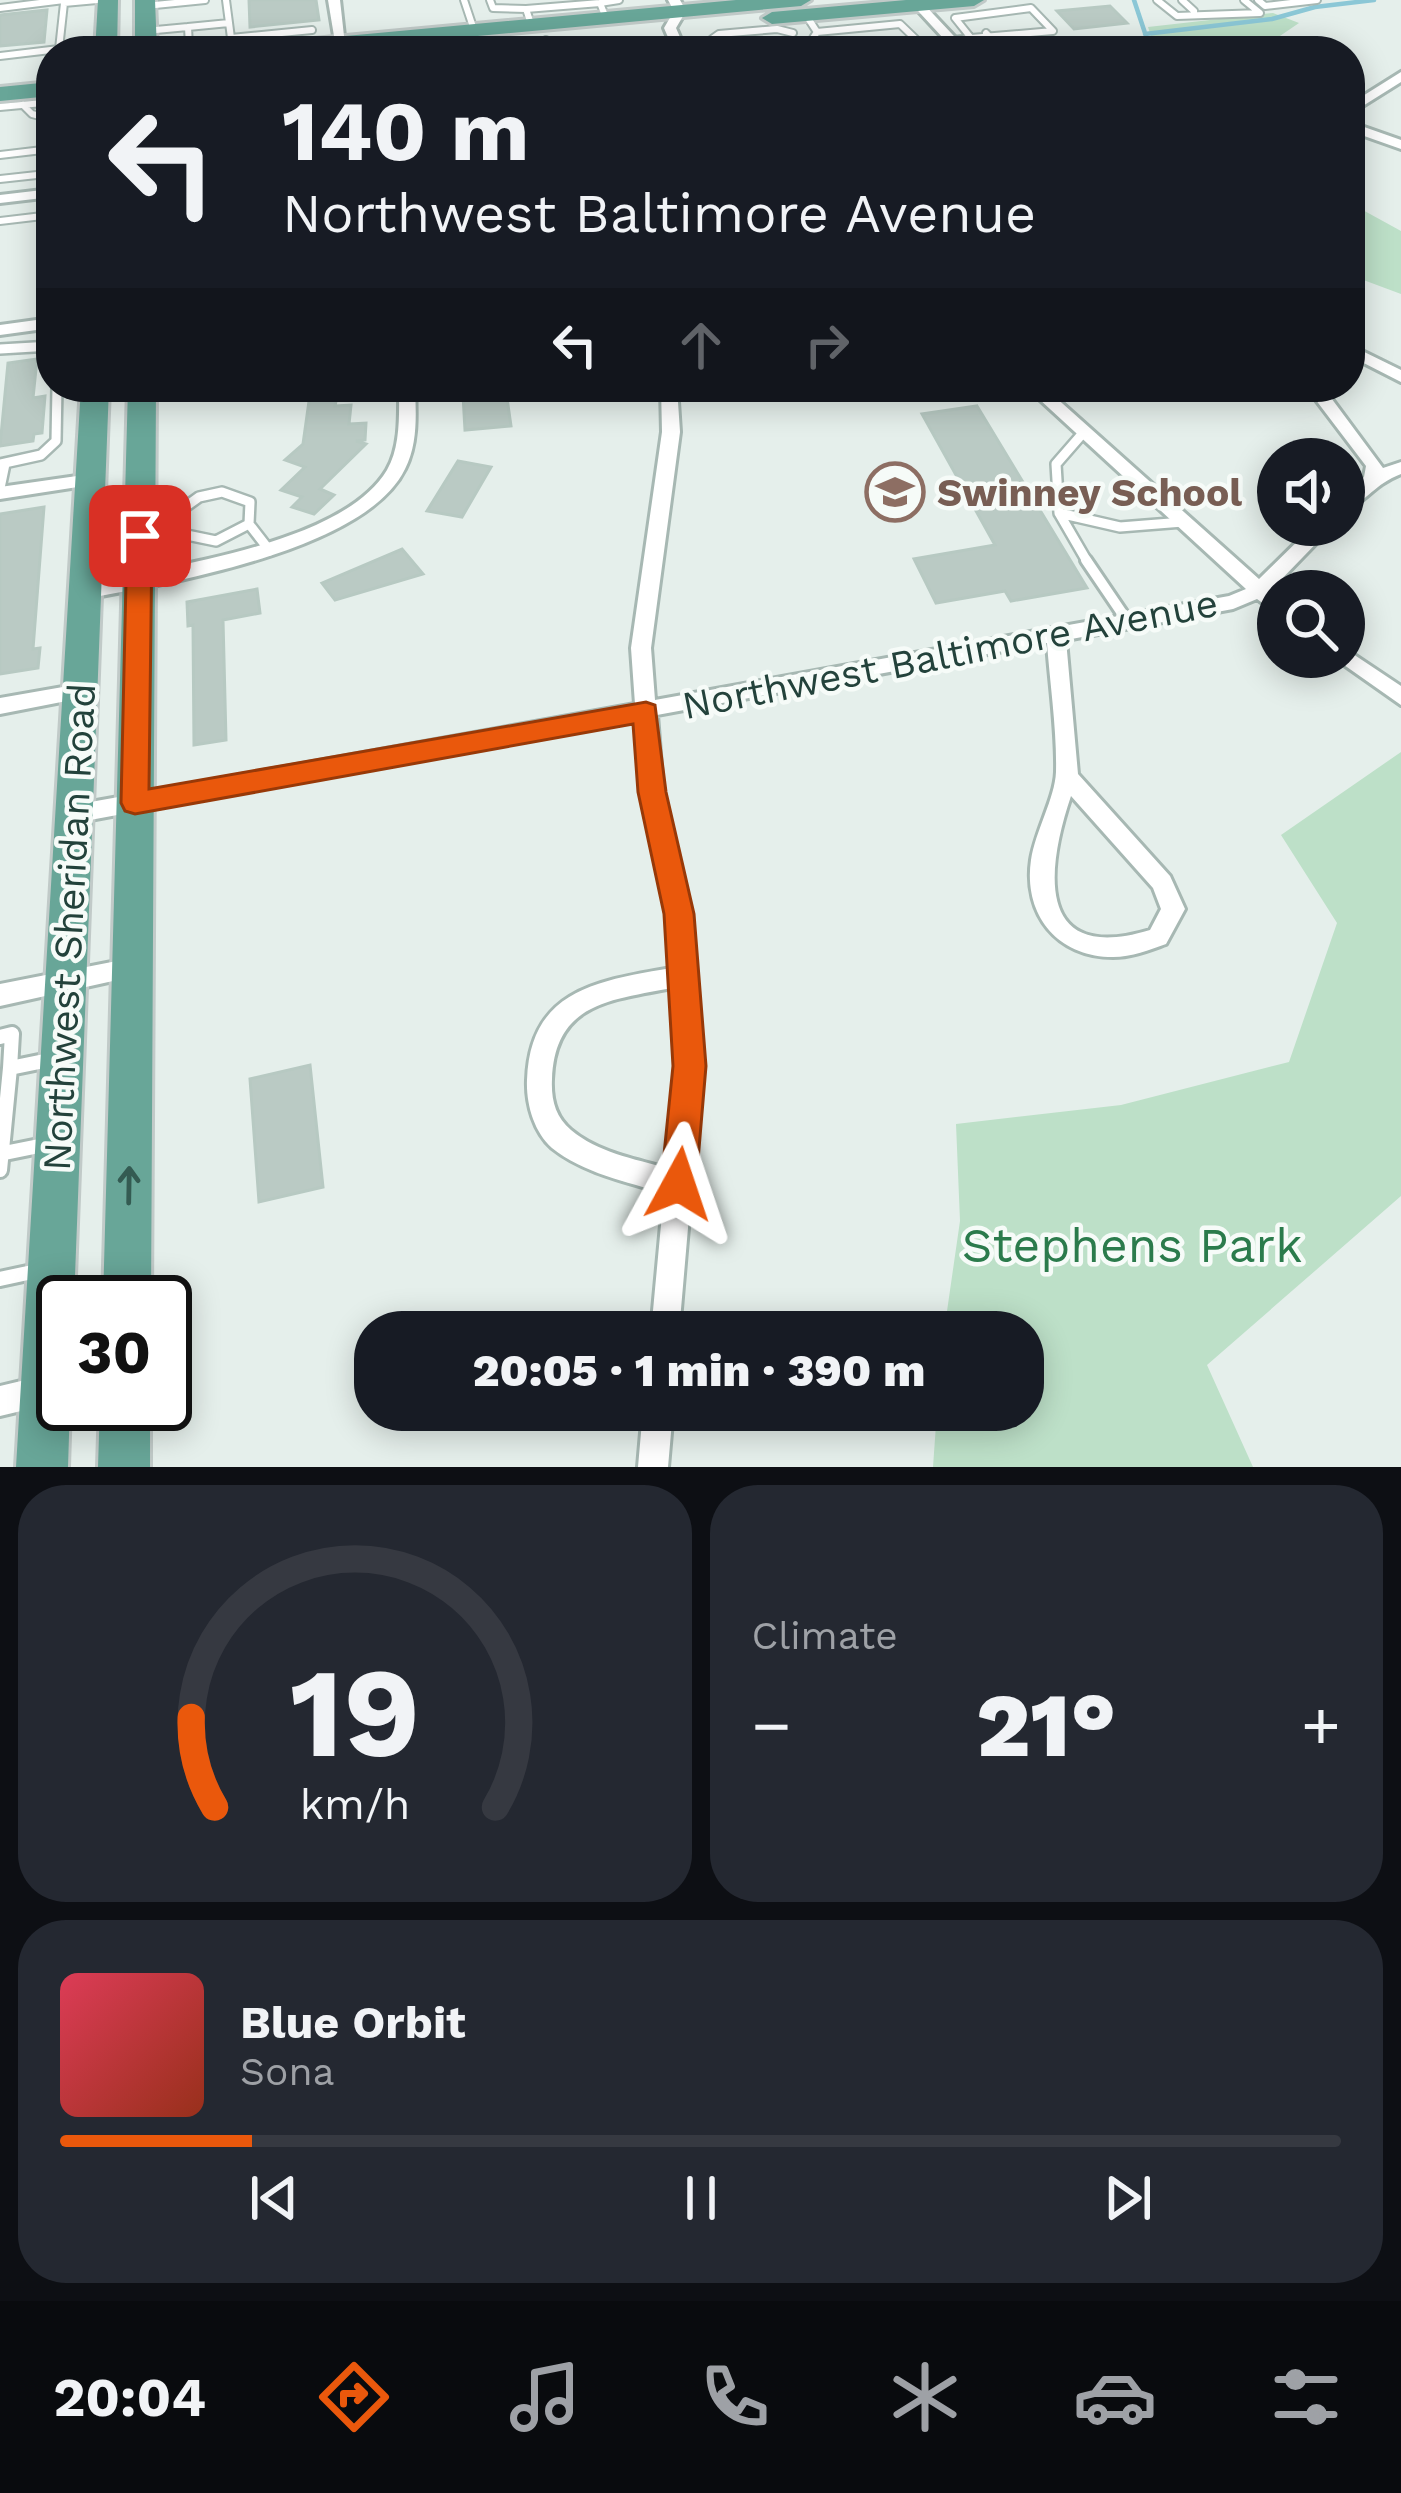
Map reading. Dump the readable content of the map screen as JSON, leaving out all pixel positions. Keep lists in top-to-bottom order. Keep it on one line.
{"streets":{"main road":["Northwest Sheridan Road"],"street":["Northwest Baltimore Avenue"]},"crossings":[["Northwest Baltimore Avenue","Northwest Sheridan Road"]],"parks":["Stephens Park"],"places":{"school or university":["Swinney School"]},"page":{"turn":["140 m","Northwest Baltimore Avenue"],"limit":"30","trip":"20:05 · 1 min · 390 m","tile":"Climate","heat":["−","21°","+"],"song":["Blue Orbit","Sona"],"tabs":"20:04","gauge":["19","km/h"]}}
